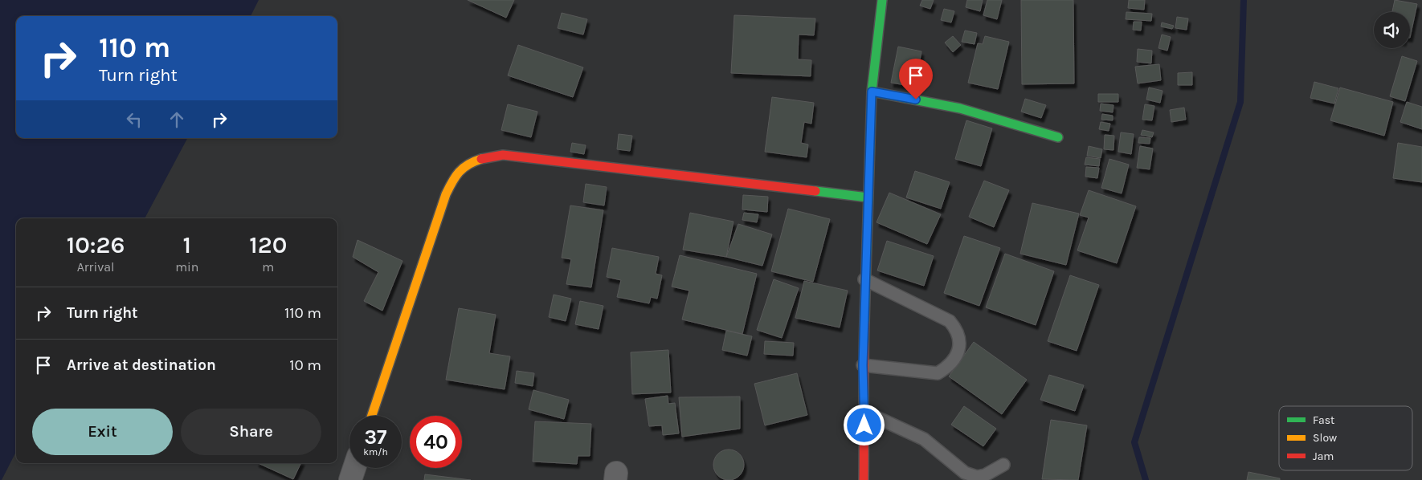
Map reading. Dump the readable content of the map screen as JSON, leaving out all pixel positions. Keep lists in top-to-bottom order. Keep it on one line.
{"legend":["Fast","Slow","Jam"],"page":{"turn":["110 m","Turn right"],"eta":["10:26","Arrival","1","min","120","m"],"list":[{"name":"Turn right","value":"110 m"},{"name":"Arrive at destination","value":"10 m"}],"buttons":["Exit","Share"],"speed":"37 km/h","limit":"40"}}
